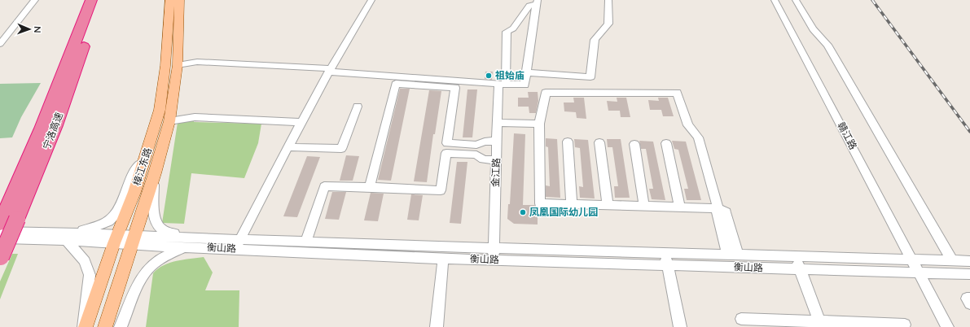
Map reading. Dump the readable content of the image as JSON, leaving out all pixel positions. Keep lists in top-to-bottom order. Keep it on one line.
{"streets":{"highway":["宁洛高速"],"main road":["樟江东路"],"street":["赣江路","金江路","衡山路"]},"crossings":[["宁洛高速","衡山路"],["赣江路","衡山路"],["樟江东路","衡山路"],["金江路","衡山路"]],"places":["祖始庙","凤凰国际幼儿园"],"north":"right"}
